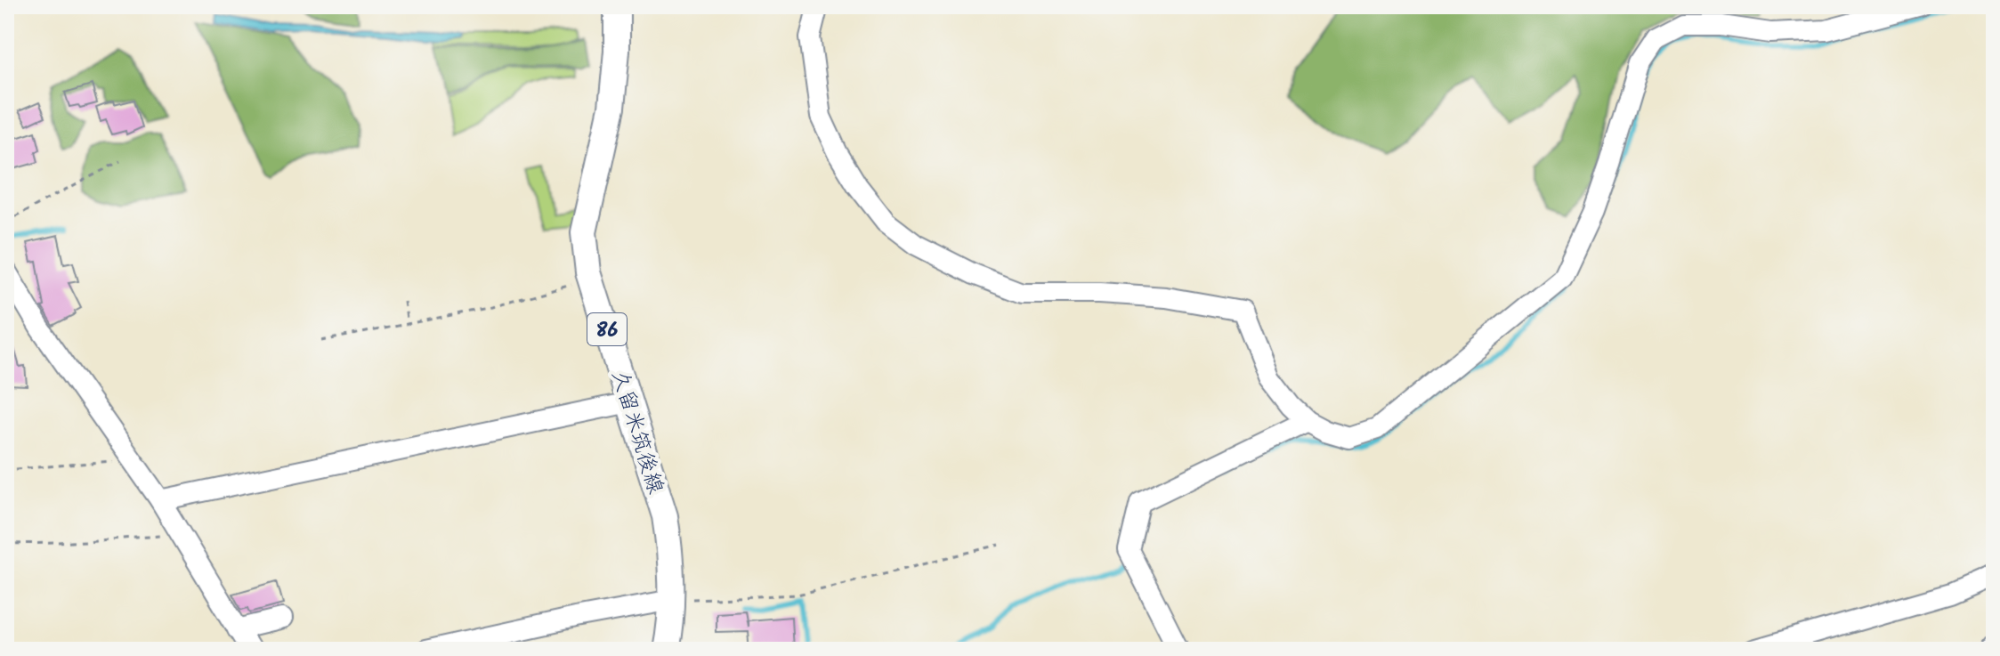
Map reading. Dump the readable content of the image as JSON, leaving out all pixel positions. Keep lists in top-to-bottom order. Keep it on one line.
{"streets":{"main road":["86","久留米筑後線"]}}
